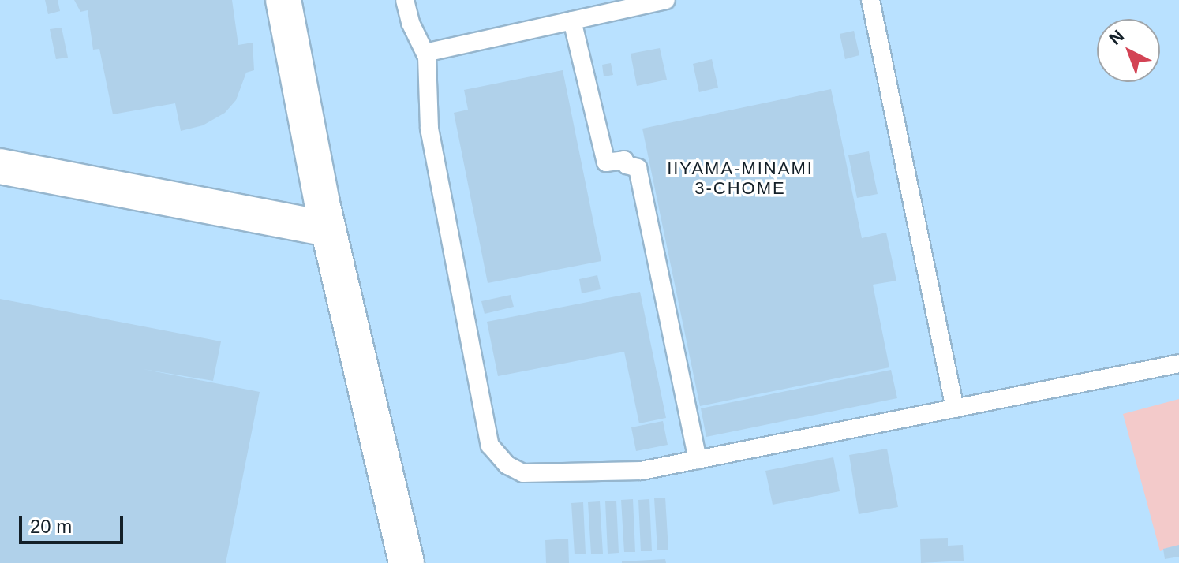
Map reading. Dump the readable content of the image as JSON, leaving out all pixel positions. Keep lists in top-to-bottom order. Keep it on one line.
{"districts":["IIYAMA-MINAMI 3-CHOME"],"scale_bar":"20 m","north":"top left"}
